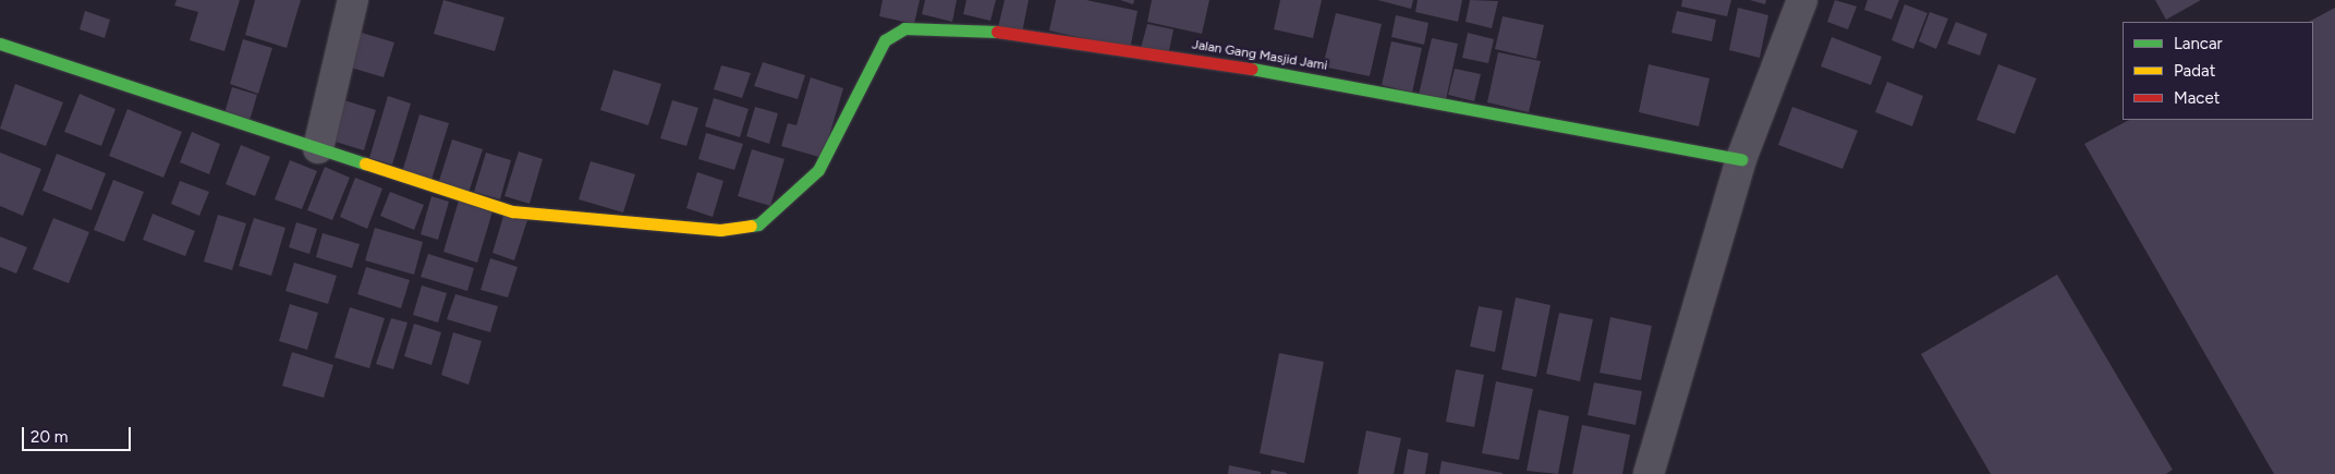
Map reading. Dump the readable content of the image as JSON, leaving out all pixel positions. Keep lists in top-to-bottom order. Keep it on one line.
{"streets":{"street":["Jalan Gang Masjid Jami"]},"legend":["Lancar","Padat","Macet"],"scale_bar":"20 m"}
